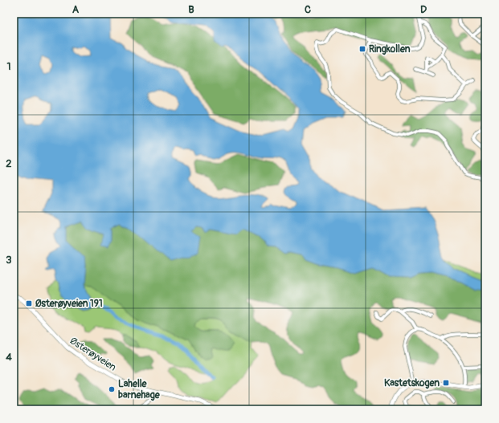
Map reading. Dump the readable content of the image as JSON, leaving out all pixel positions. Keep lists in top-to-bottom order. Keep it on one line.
{"streets":{"main road":["Østerøyveien"]},"places":{"transit":["Ringkollen","Østerøyveien 191","Kastetskogen"],"other":["Lahelle barnehage"]},"grid":{"columns":["A","B","C","D"],"rows":["1","2","3","4"]}}
